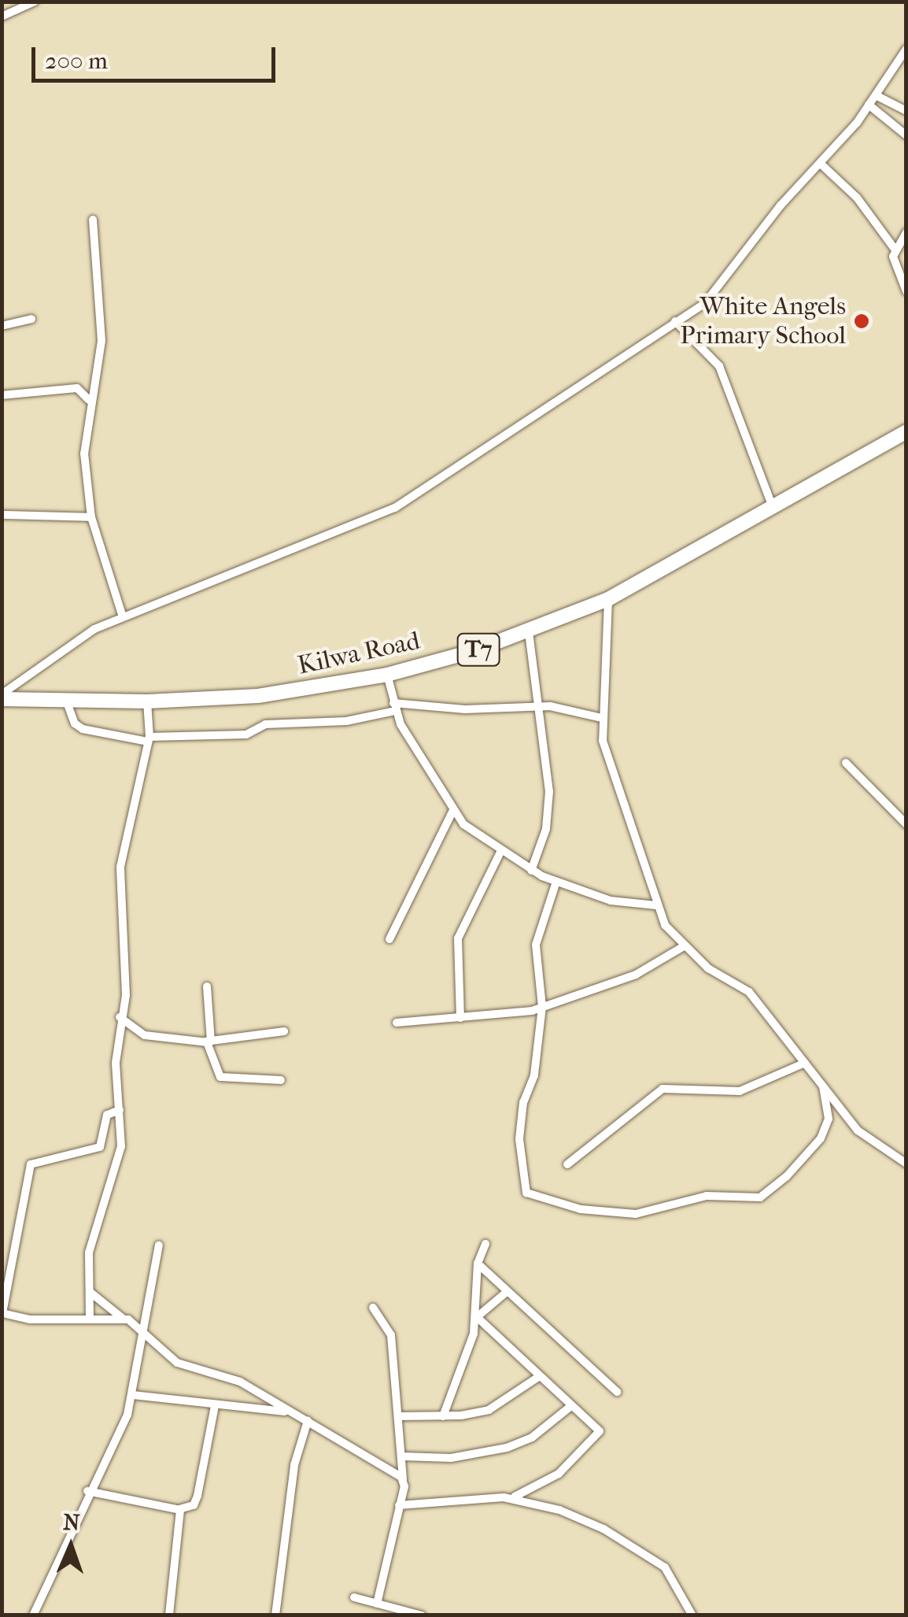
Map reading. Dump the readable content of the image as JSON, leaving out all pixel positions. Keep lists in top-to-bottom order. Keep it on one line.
{"streets":{"highway":["T7","Kilwa Road"]},"places":["White Angels Primary School"],"scale_bar":"200 m","north":"top"}
